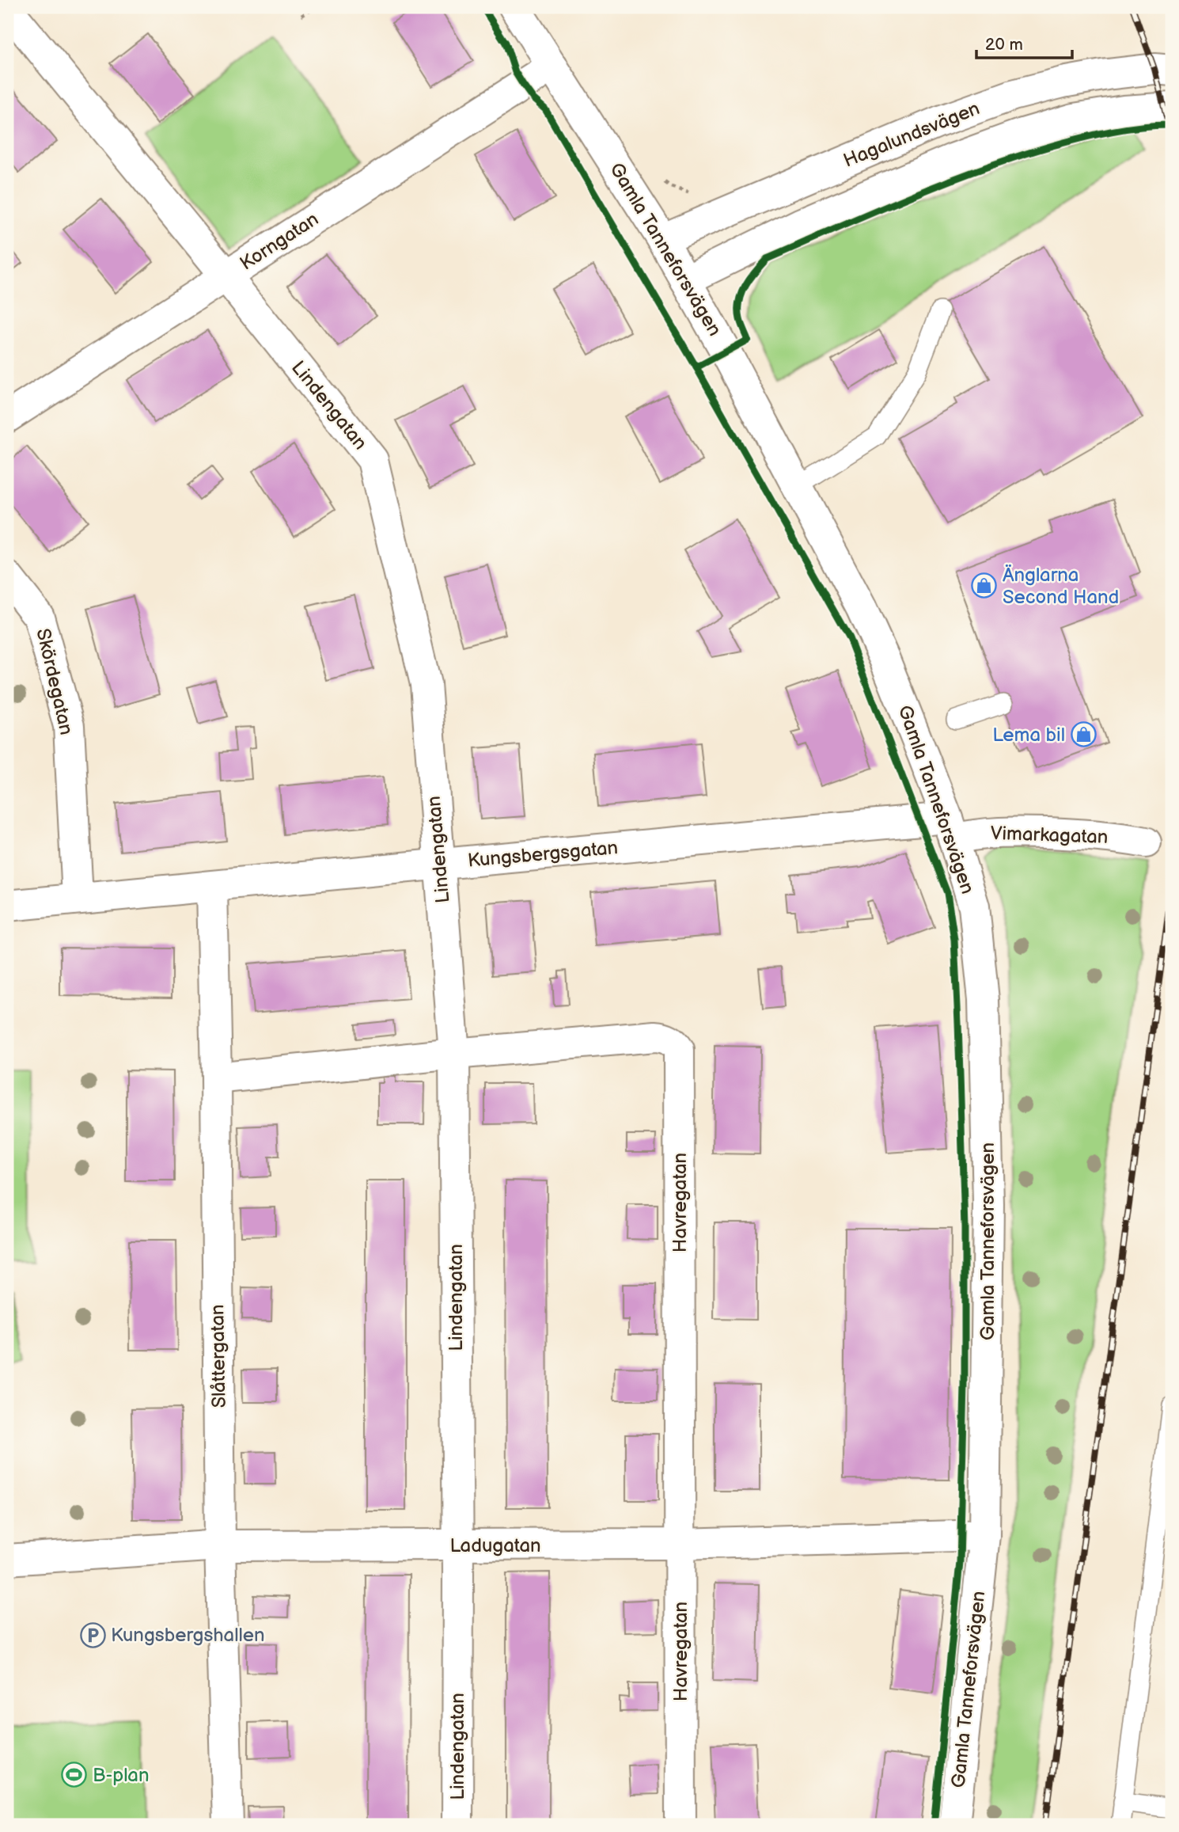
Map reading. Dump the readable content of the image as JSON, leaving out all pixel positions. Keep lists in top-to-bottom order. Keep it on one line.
{"streets":{"street":["Hagalundsvägen","Korngatan","Gamla Tanneforsvägen","Lindengatan","Skördegatan","Vimarkagatan","Kungsbergsgatan","Havregatan","Slåttergatan","Ladugatan"]},"crossings":[["Hagalundsvägen","Gamla Tanneforsvägen"],["Korngatan","Gamla Tanneforsvägen"],["Korngatan","Lindengatan"],["Gamla Tanneforsvägen","Vimarkagatan"],["Gamla Tanneforsvägen","Kungsbergsgatan"],["Gamla Tanneforsvägen","Ladugatan"],["Lindengatan","Kungsbergsgatan"],["Lindengatan","Havregatan"],["Lindengatan","Ladugatan"],["Skördegatan","Kungsbergsgatan"],["Vimarkagatan","Kungsbergsgatan"],["Kungsbergsgatan","Slåttergatan"],["Havregatan","Slåttergatan"],["Havregatan","Ladugatan"],["Slåttergatan","Ladugatan"]],"places":{"shop":["Änglarna Second Hand","Lema bil"],"parking":["Kungsbergshallen"],"sports":["B-plan"]},"scale_bar":"20 m"}
